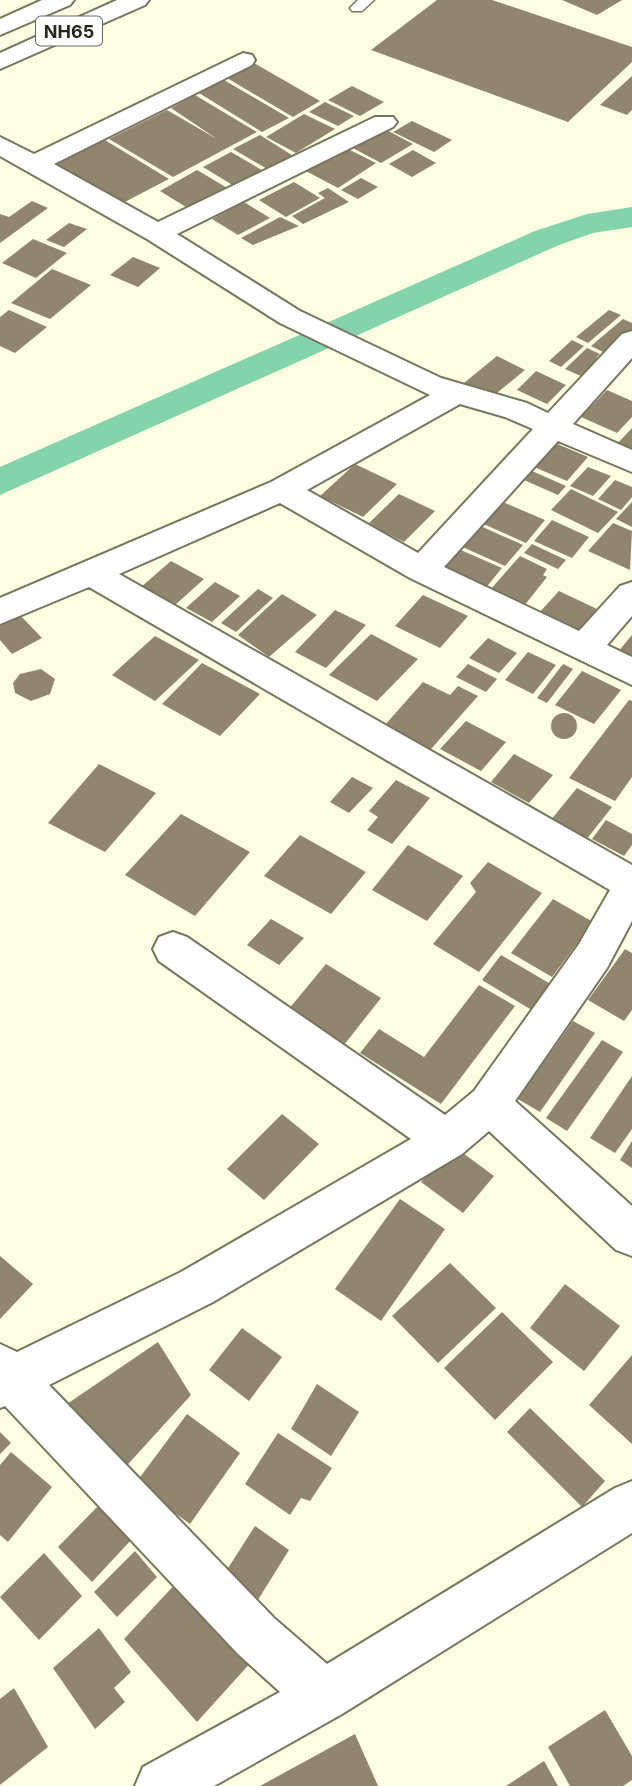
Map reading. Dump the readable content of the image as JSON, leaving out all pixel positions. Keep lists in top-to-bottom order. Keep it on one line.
{"streets":{"main road":["NH65"]}}
